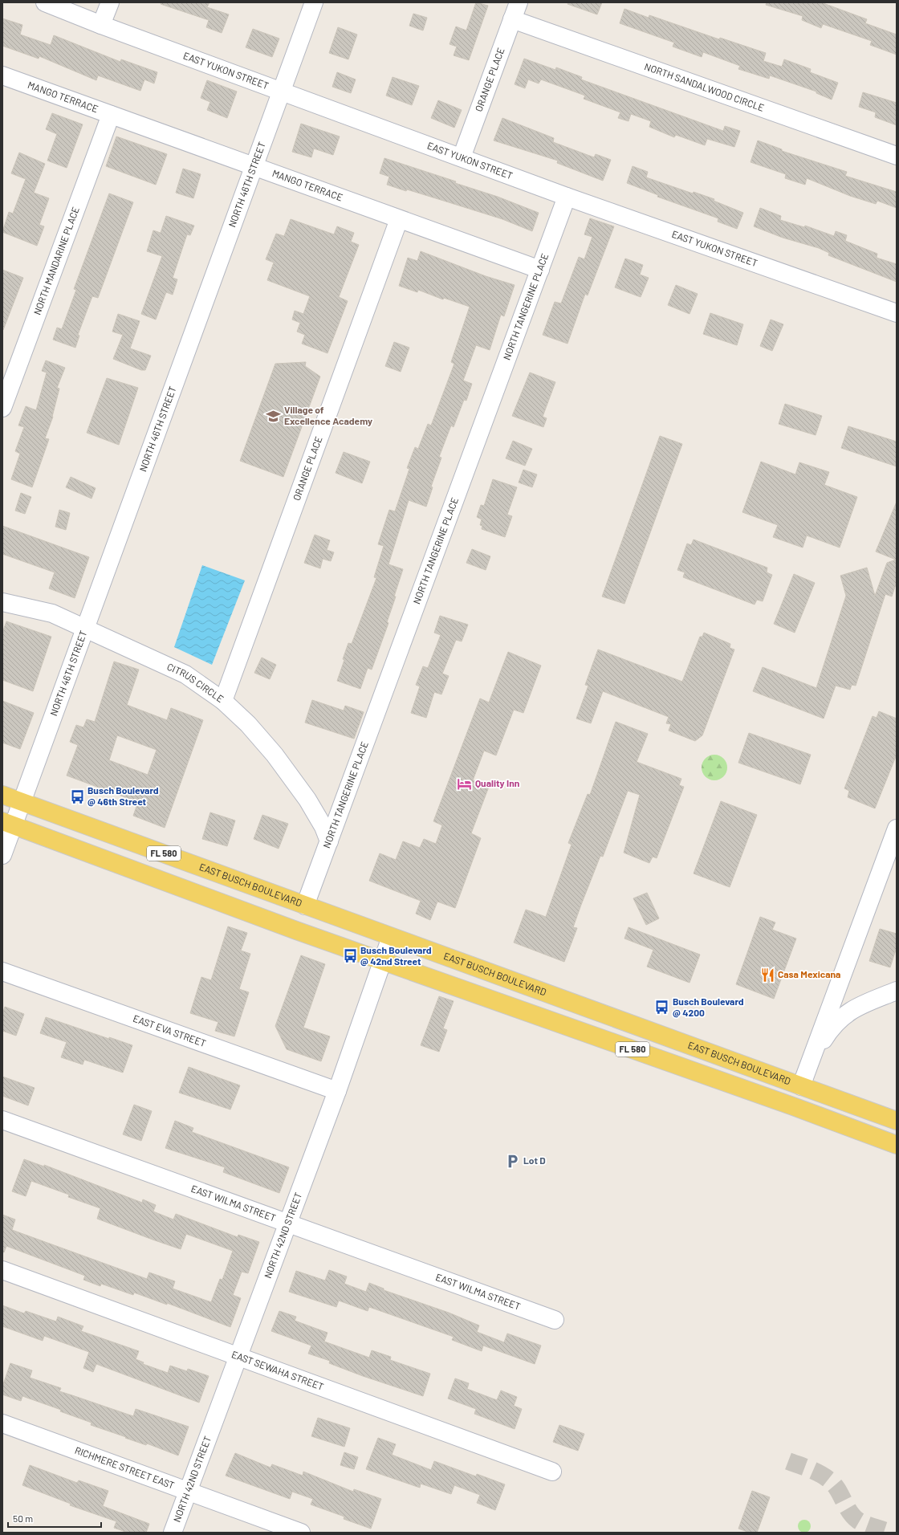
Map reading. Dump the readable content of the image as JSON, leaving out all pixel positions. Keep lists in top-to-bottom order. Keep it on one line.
{"streets":{"main road":["FL 580","EAST BUSCH BOULEVARD"],"street":["EAST YUKON STREET","ORANGE PLACE","NORTH SANDALWOOD CIRCLE","MANGO TERRACE","NORTH 46TH STREET","NORTH MANDARINE PLACE","NORTH TANGERINE PLACE","CITRUS CIRCLE","EAST EVA STREET","EAST WILMA STREET","NORTH 42ND STREET","EAST SEWAHA STREET","RICHMERE STREET EAST"]},"crossings":[["EAST YUKON STREET","ORANGE PLACE"],["EAST YUKON STREET","NORTH 46TH STREET"],["EAST YUKON STREET","NORTH TANGERINE PLACE"],["ORANGE PLACE","NORTH SANDALWOOD CIRCLE"],["ORANGE PLACE","MANGO TERRACE"],["ORANGE PLACE","CITRUS CIRCLE"],["MANGO TERRACE","NORTH 46TH STREET"],["MANGO TERRACE","NORTH MANDARINE PLACE"],["MANGO TERRACE","NORTH TANGERINE PLACE"],["NORTH 46TH STREET","CITRUS CIRCLE"],["NORTH 46TH STREET","FL 580"],["NORTH 46TH STREET","EAST BUSCH BOULEVARD"],["NORTH TANGERINE PLACE","CITRUS CIRCLE"],["NORTH TANGERINE PLACE","EAST BUSCH BOULEVARD"],["FL 580","NORTH 42ND STREET"],["EAST BUSCH BOULEVARD","NORTH 42ND STREET"],["EAST EVA STREET","NORTH 42ND STREET"],["EAST WILMA STREET","NORTH 42ND STREET"],["NORTH 42ND STREET","EAST SEWAHA STREET"],["NORTH 42ND STREET","RICHMERE STREET EAST"]],"places":{"school or university":["Village of Excellence Academy"],"hotel":["Quality Inn"],"bus stop":["Busch Boulevard @ 46th Street","Busch Boulevard @ 42nd Street","Busch Boulevard @ 4200"],"restaurant":["Casa Mexicana"],"parking":["Lot D"]},"scale_bar":"50 m"}
